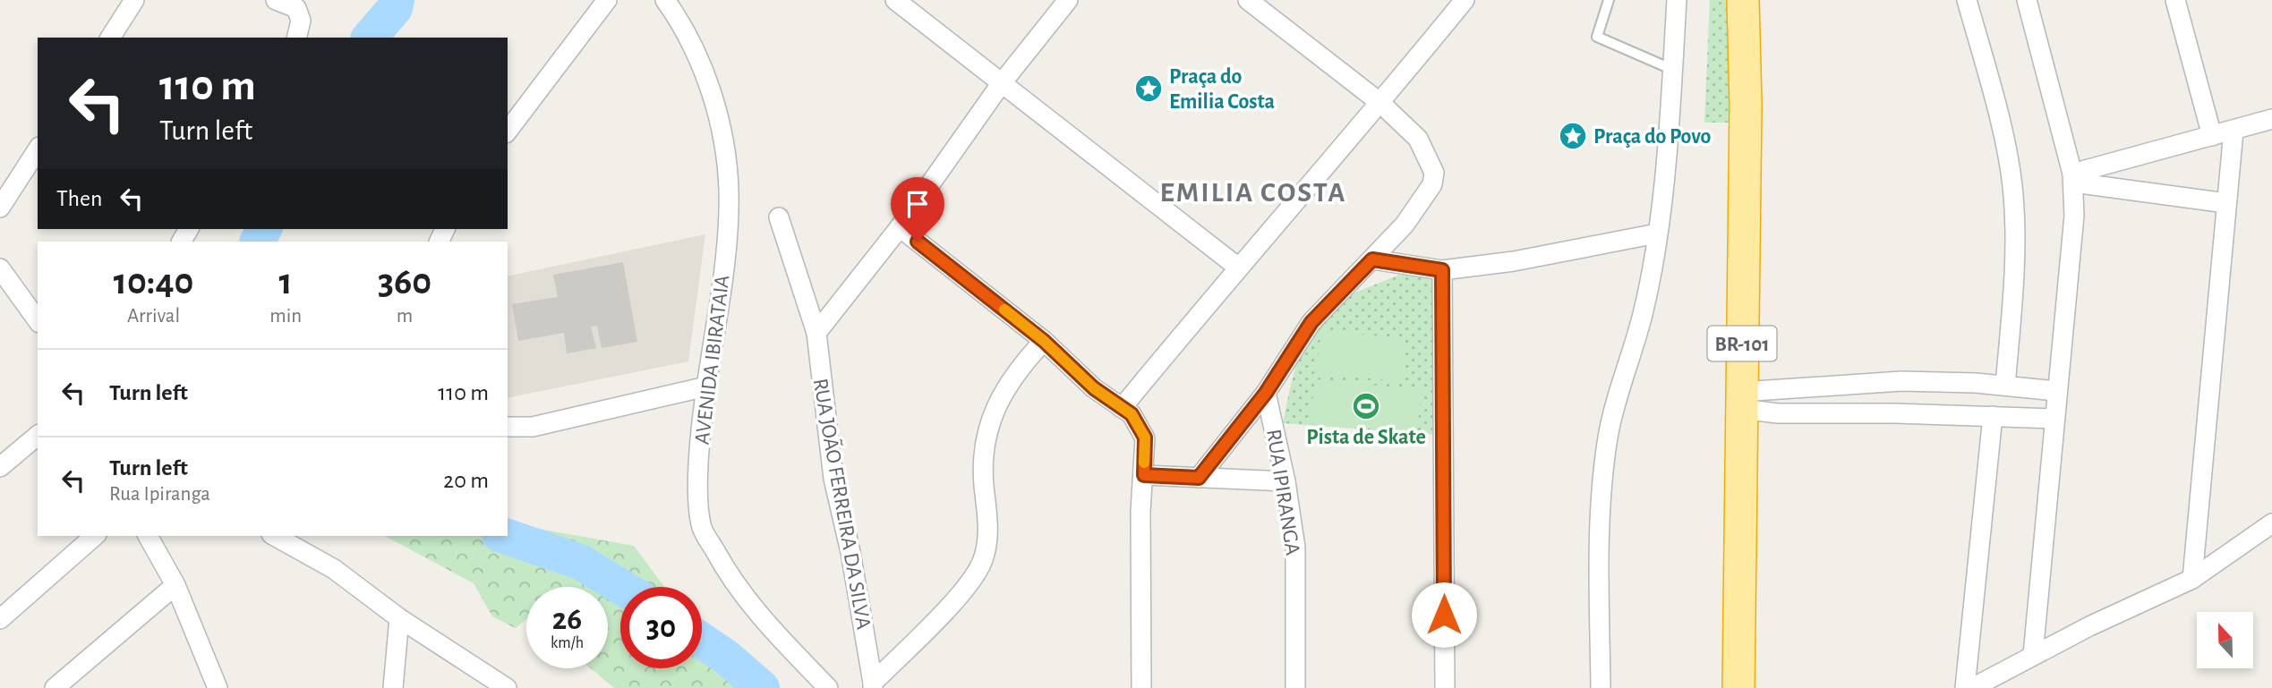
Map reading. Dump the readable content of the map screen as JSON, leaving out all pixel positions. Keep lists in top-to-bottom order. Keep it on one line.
{"streets":{"highway":["BR-101"],"street":["AVENIDA IBIRATAIA","RUA IPIRANGA","RUA JOÃO FERREIRA DA SILVA"]},"districts":["EMILIA COSTA"],"places":{"place":["Praça do Emilia Costa","Praça do Povo"],"sports":["Pista de Skate"]},"north":"top","page":{"turn":["110 m","Turn left"],"then":"Then","eta":["10:40","Arrival","1","min","360","m"],"list":[{"name":"Turn left","value":"110 m"},{"name":"Turn left","note":"Rua Ipiranga","value":"20 m"}],"speed":"26 km/h","limit":"30"}}
